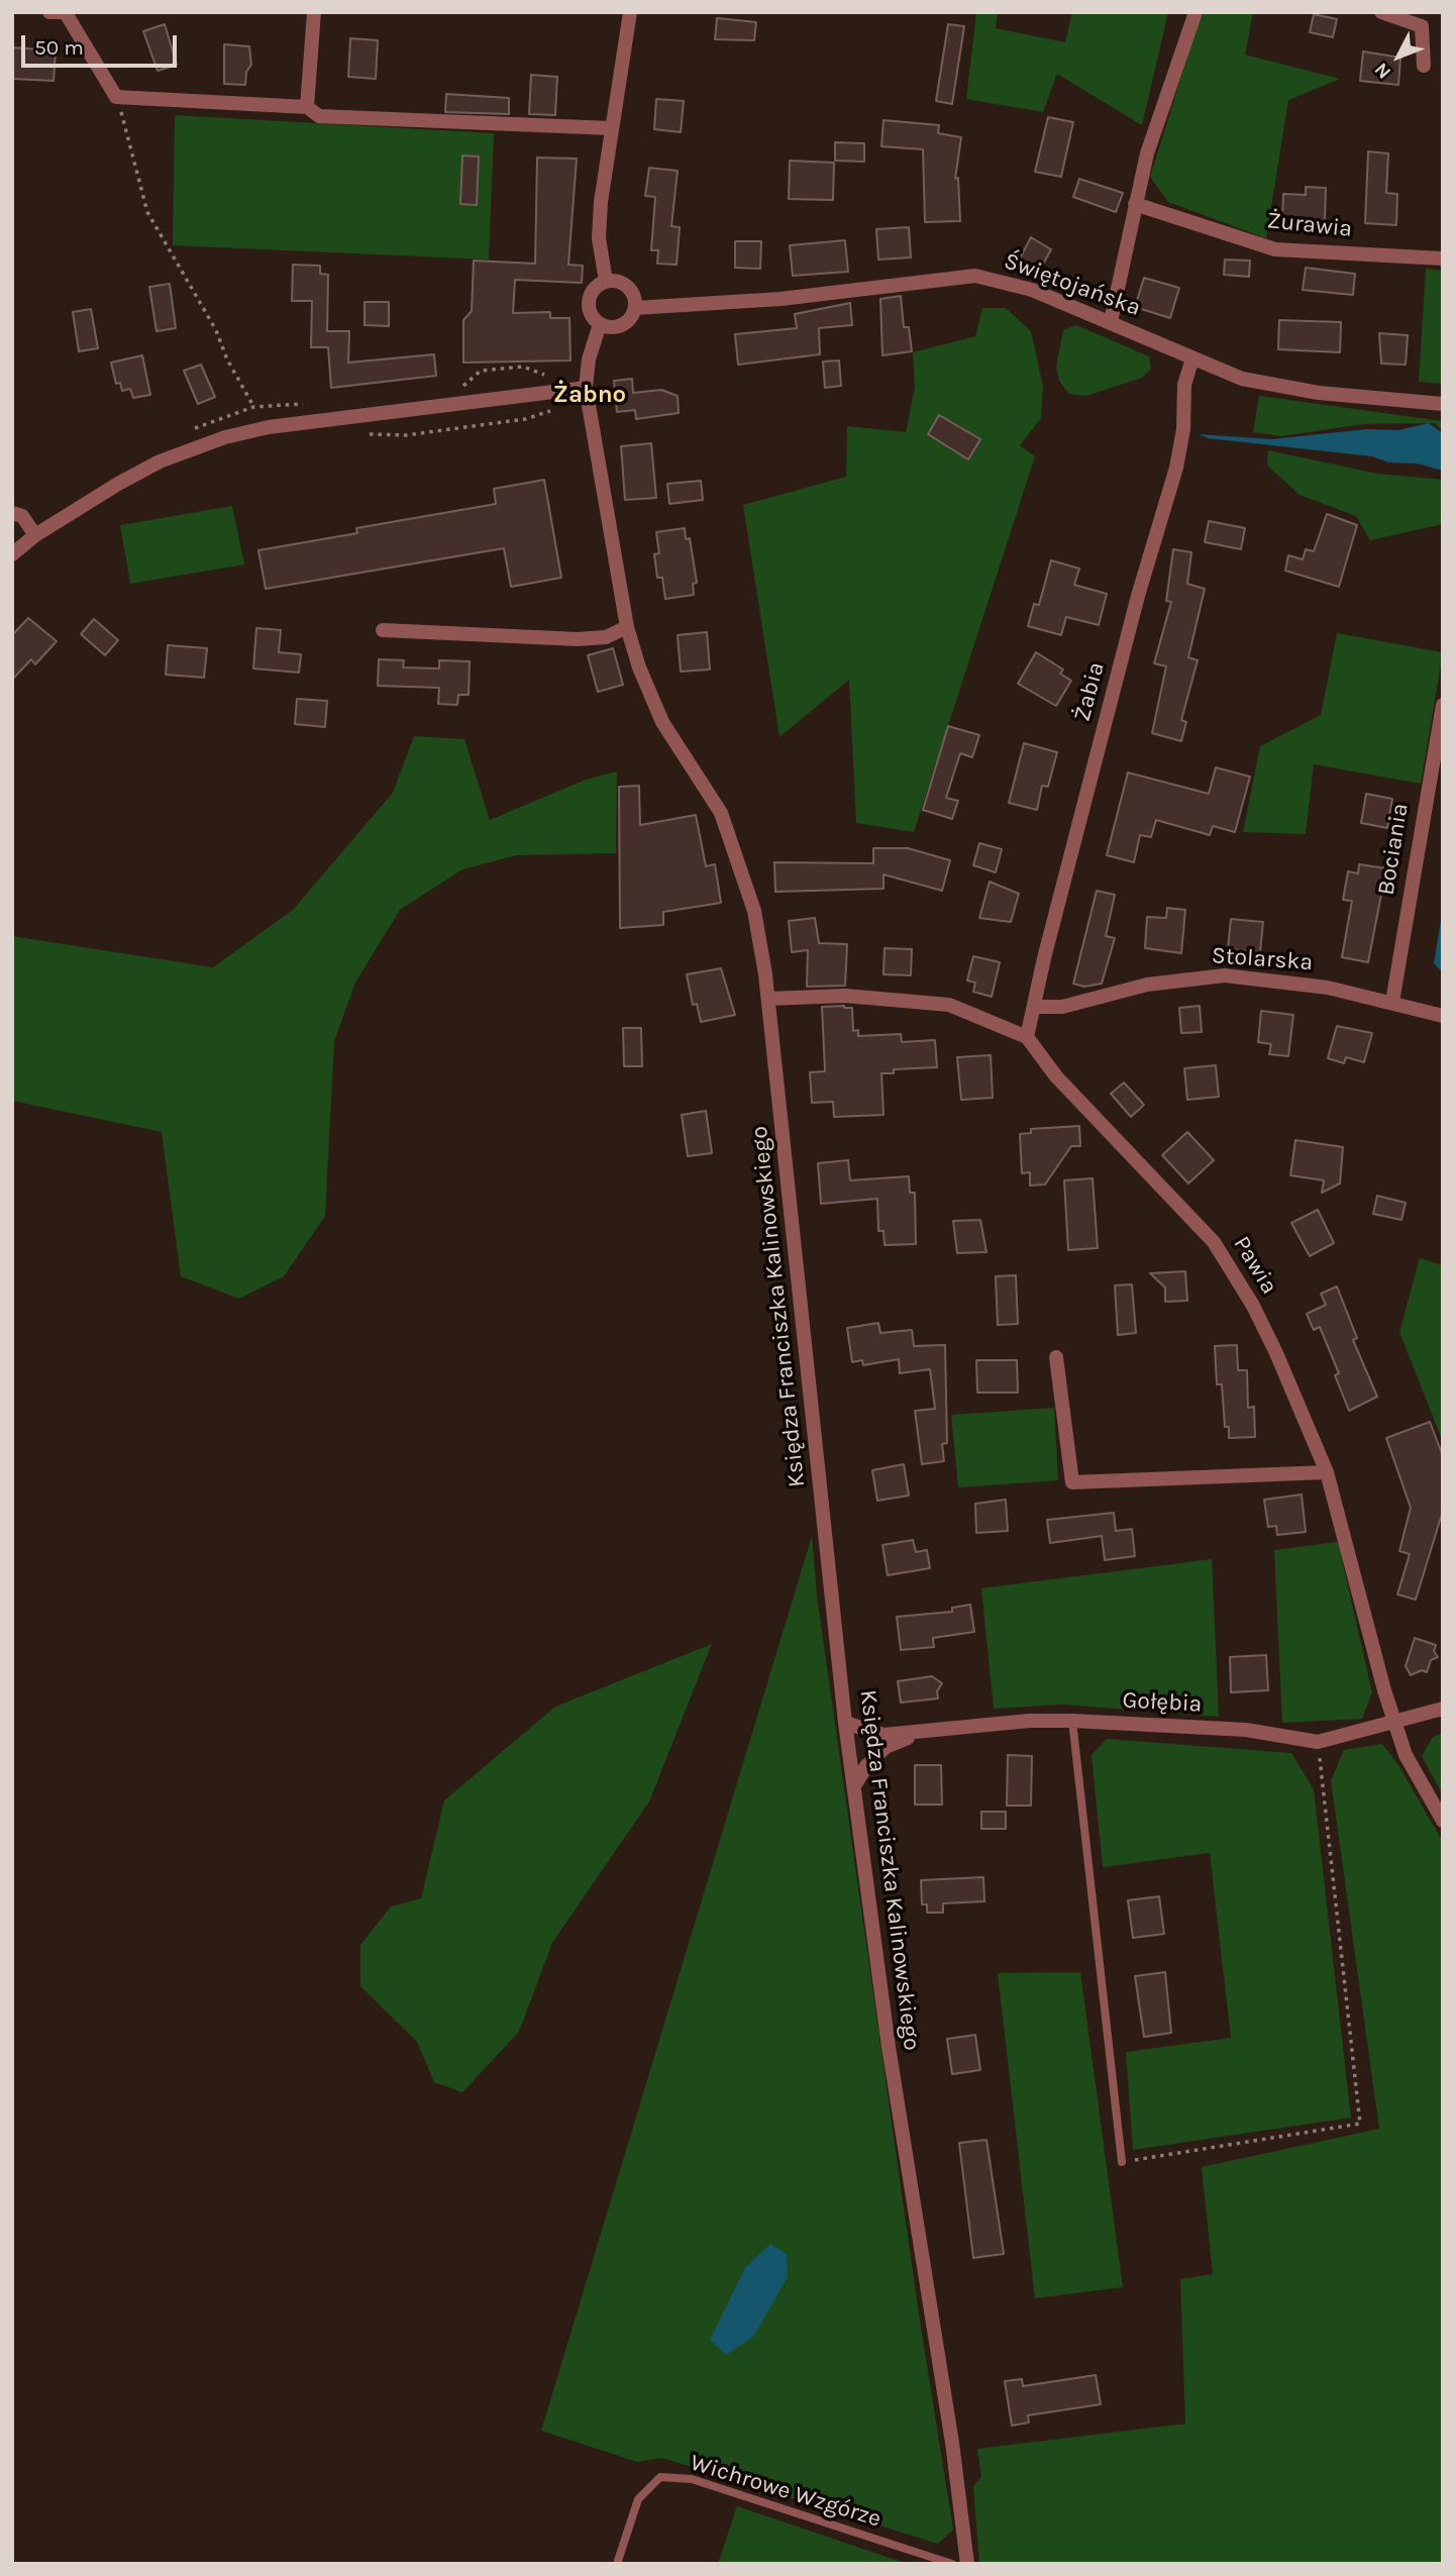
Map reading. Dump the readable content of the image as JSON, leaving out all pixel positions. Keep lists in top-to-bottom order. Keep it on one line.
{"streets":{"street":["Żurawia","Świętojańska","Żabia","Bociania","Stolarska","Pawia","Księdza Franciszka Kalinowskiego","Gołębia"],"lane":["Wichrowe Wzgórze"]},"crossings":[["Świętojańska","Żabia"],["Świętojańska","Księdza Franciszka Kalinowskiego"],["Żabia","Stolarska"],["Żabia","Pawia"],["Bociania","Stolarska"],["Pawia","Gołębia"],["Księdza Franciszka Kalinowskiego","Gołębia"]],"districts":["Żabno"],"scale_bar":"50 m","north":"bottom left"}
